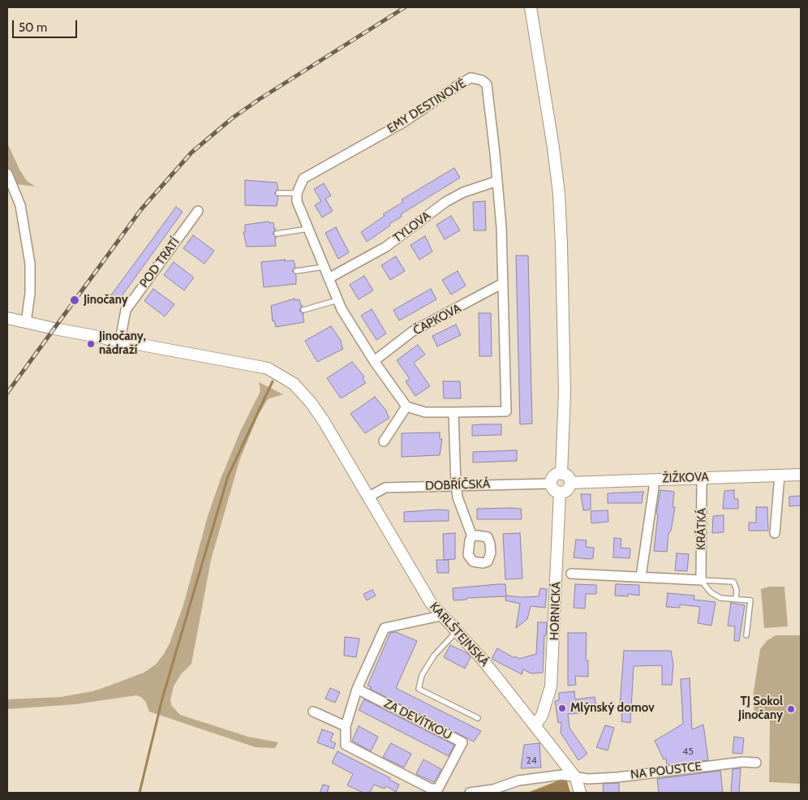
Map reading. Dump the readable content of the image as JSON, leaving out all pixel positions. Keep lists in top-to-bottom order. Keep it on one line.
{"streets":{"street":["EMY DESTINOVÉ","TYLOVA","POD TRATÍ","ČAPKOVA","ŽIŽKOVA","DOBŘÍČSKÁ","KRÁTKÁ","HORNICKÁ","KARLŠTEJNSKÁ","ZA DEVÍTKOU","NA POUSTCE"]},"crossings":[["EMY DESTINOVÉ","TYLOVA"],["EMY DESTINOVÉ","ČAPKOVA"],["POD TRATÍ","KARLŠTEJNSKÁ"],["ŽIŽKOVA","DOBŘÍČSKÁ"],["ŽIŽKOVA","KRÁTKÁ"],["ŽIŽKOVA","HORNICKÁ"],["DOBŘÍČSKÁ","HORNICKÁ"],["DOBŘÍČSKÁ","KARLŠTEJNSKÁ"],["HORNICKÁ","KARLŠTEJNSKÁ"],["KARLŠTEJNSKÁ","ZA DEVÍTKOU"],["KARLŠTEJNSKÁ","NA POUSTCE"]],"places":["Jinočany","Jinočany, nádraží","Mlýnský domov","TJ Sokol Jinočany"],"house_numbers":["45","24"],"scale_bar":"50 m"}
